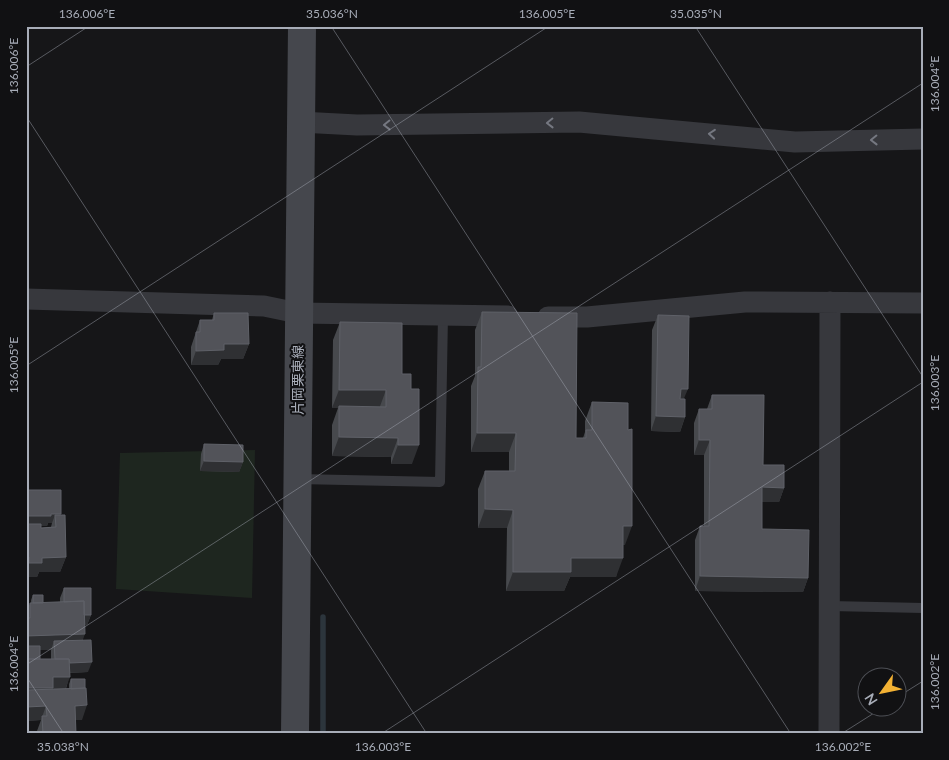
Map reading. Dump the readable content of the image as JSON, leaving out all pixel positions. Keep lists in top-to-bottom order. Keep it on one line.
{"streets":{"main road":["片岡栗東線"]},"north":"bottom left","coordinates":["136.006°E","35.036°N","136.005°E","35.035°N","136.004°E","136.003°E","136.002°E","35.038°N"]}
